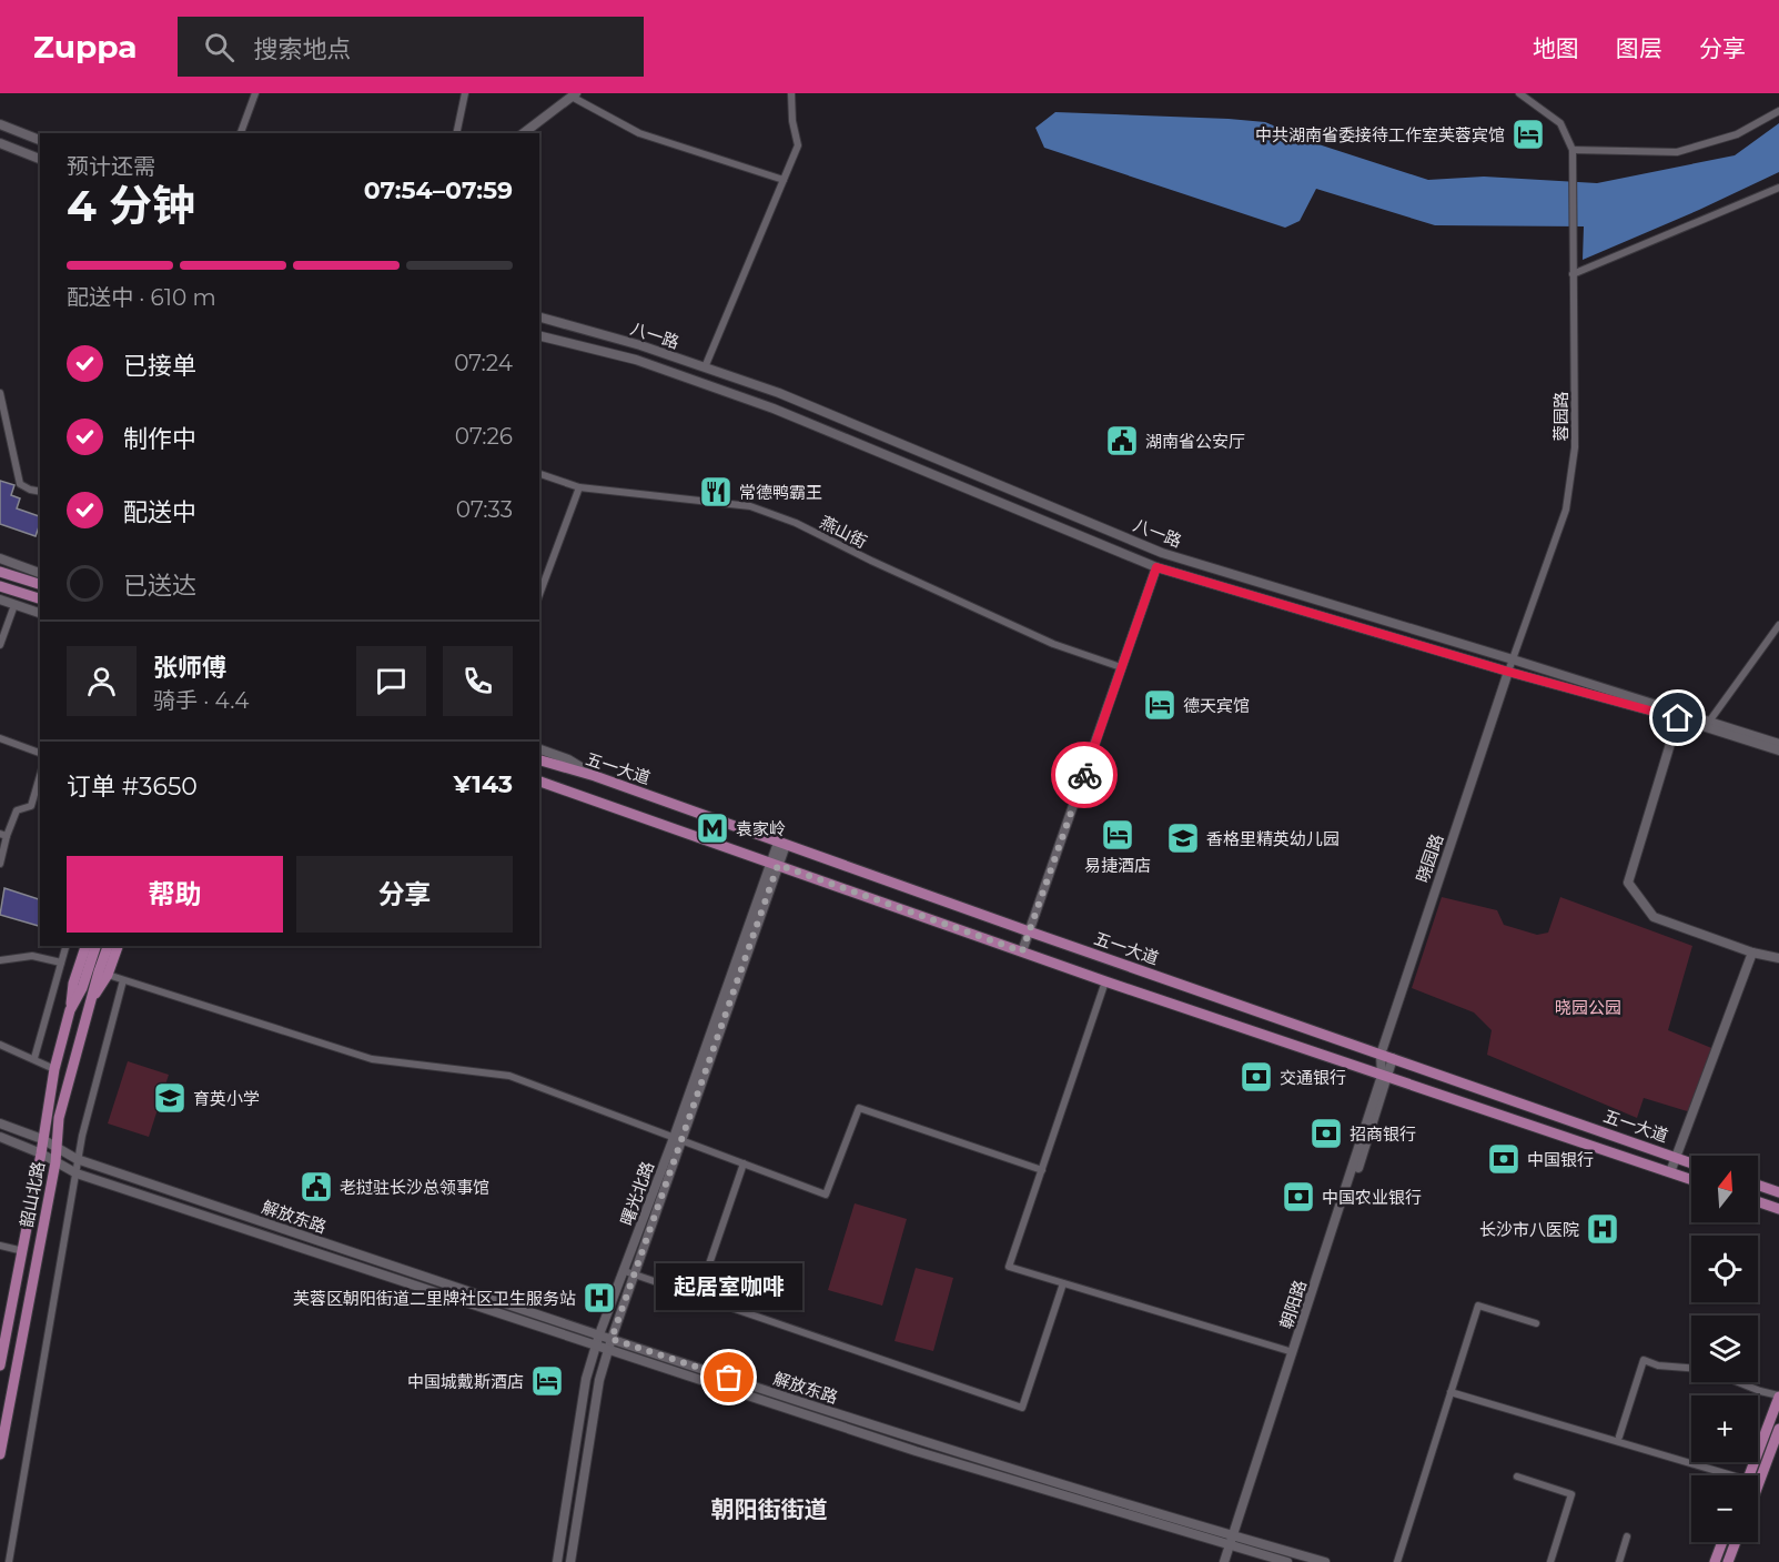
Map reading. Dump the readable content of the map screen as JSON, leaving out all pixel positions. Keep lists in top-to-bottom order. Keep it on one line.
{"streets":{"main road":["八一路","五一大道","韶山北路","解放东路"],"street":["蓉园路","燕山街","晓园路","曙光北路","朝阳路"]},"crossings":[["八一路","蓉园路"],["八一路","晓园路"],["蓉园路","晓园路"],["五一大道","晓园路"],["五一大道","曙光北路"],["五一大道","朝阳路"],["晓园路","朝阳路"],["曙光北路","解放东路"],["韶山北路","解放东路"],["解放东路","朝阳路"]],"districts":["朝阳街街道"],"parks":["晓园公园"],"places":{"hotel":["中共湖南省委接待工作室芙蓉宾馆","德天宾馆","易捷酒店","中国城戴斯酒店"],"public building":["湖南省公安厅","老挝驻长沙总领事馆"],"restaurant":["常德鸭霸王"],"metro station":["袁家岭"],"school or university":["香格里精英幼儿园","育英小学"],"bank":["交通银行","招商银行","中国银行","中国农业银行"],"hospital":["长沙市八医院","芙蓉区朝阳街道二里牌社区卫生服务站"],"other":["起居室咖啡"]},"north":"top","page":{"header":"Zuppa","search":"搜索地点","nav":["地图","图层","分享"],"heading":["4 分钟","预计还需","07:54–07:59"],"panel":["张师傅","骑手 · 4.4","订单 #3650","¥143"],"bar":"配送中 · 610 m","list":[["已接单","07:24"],["制作中","07:26"],["配送中","07:33"],"已送达"],"buttons":["帮助","分享"],"map_buttons":["+","−"],"bubble":"起居室咖啡"}}
